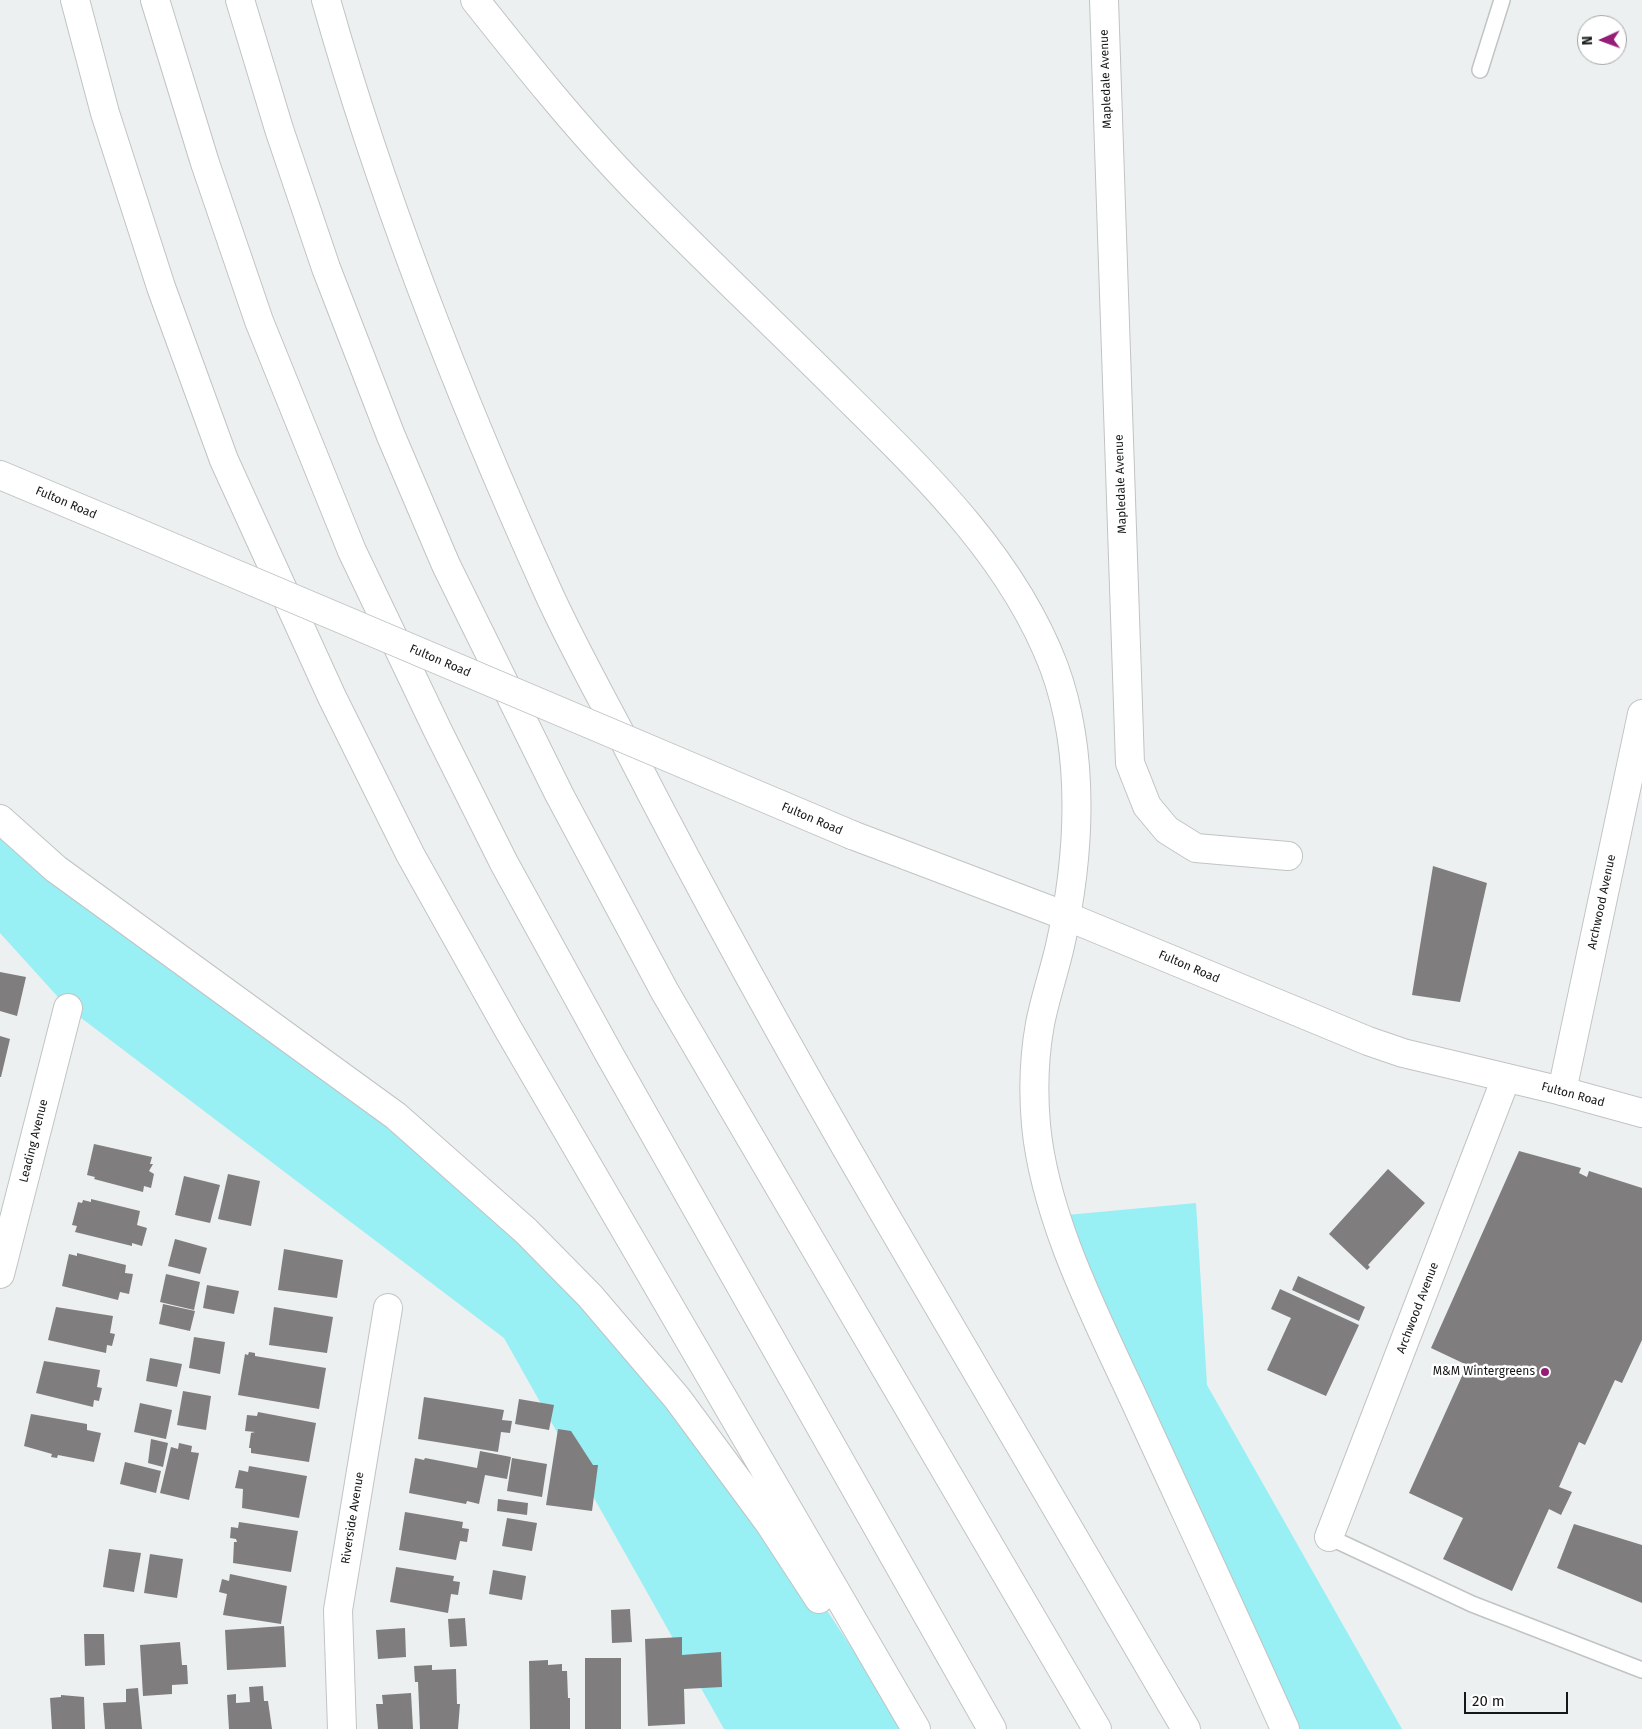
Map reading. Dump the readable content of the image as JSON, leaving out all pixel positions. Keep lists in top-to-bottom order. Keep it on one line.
{"streets":{"main road":["Mapledale Avenue","Fulton Road","Archwood Avenue","Leading Avenue","Riverside Avenue"]},"crossings":[["Fulton Road","Archwood Avenue"]],"places":["M&M Wintergreens"],"scale_bar":"20 m","north":"left"}
